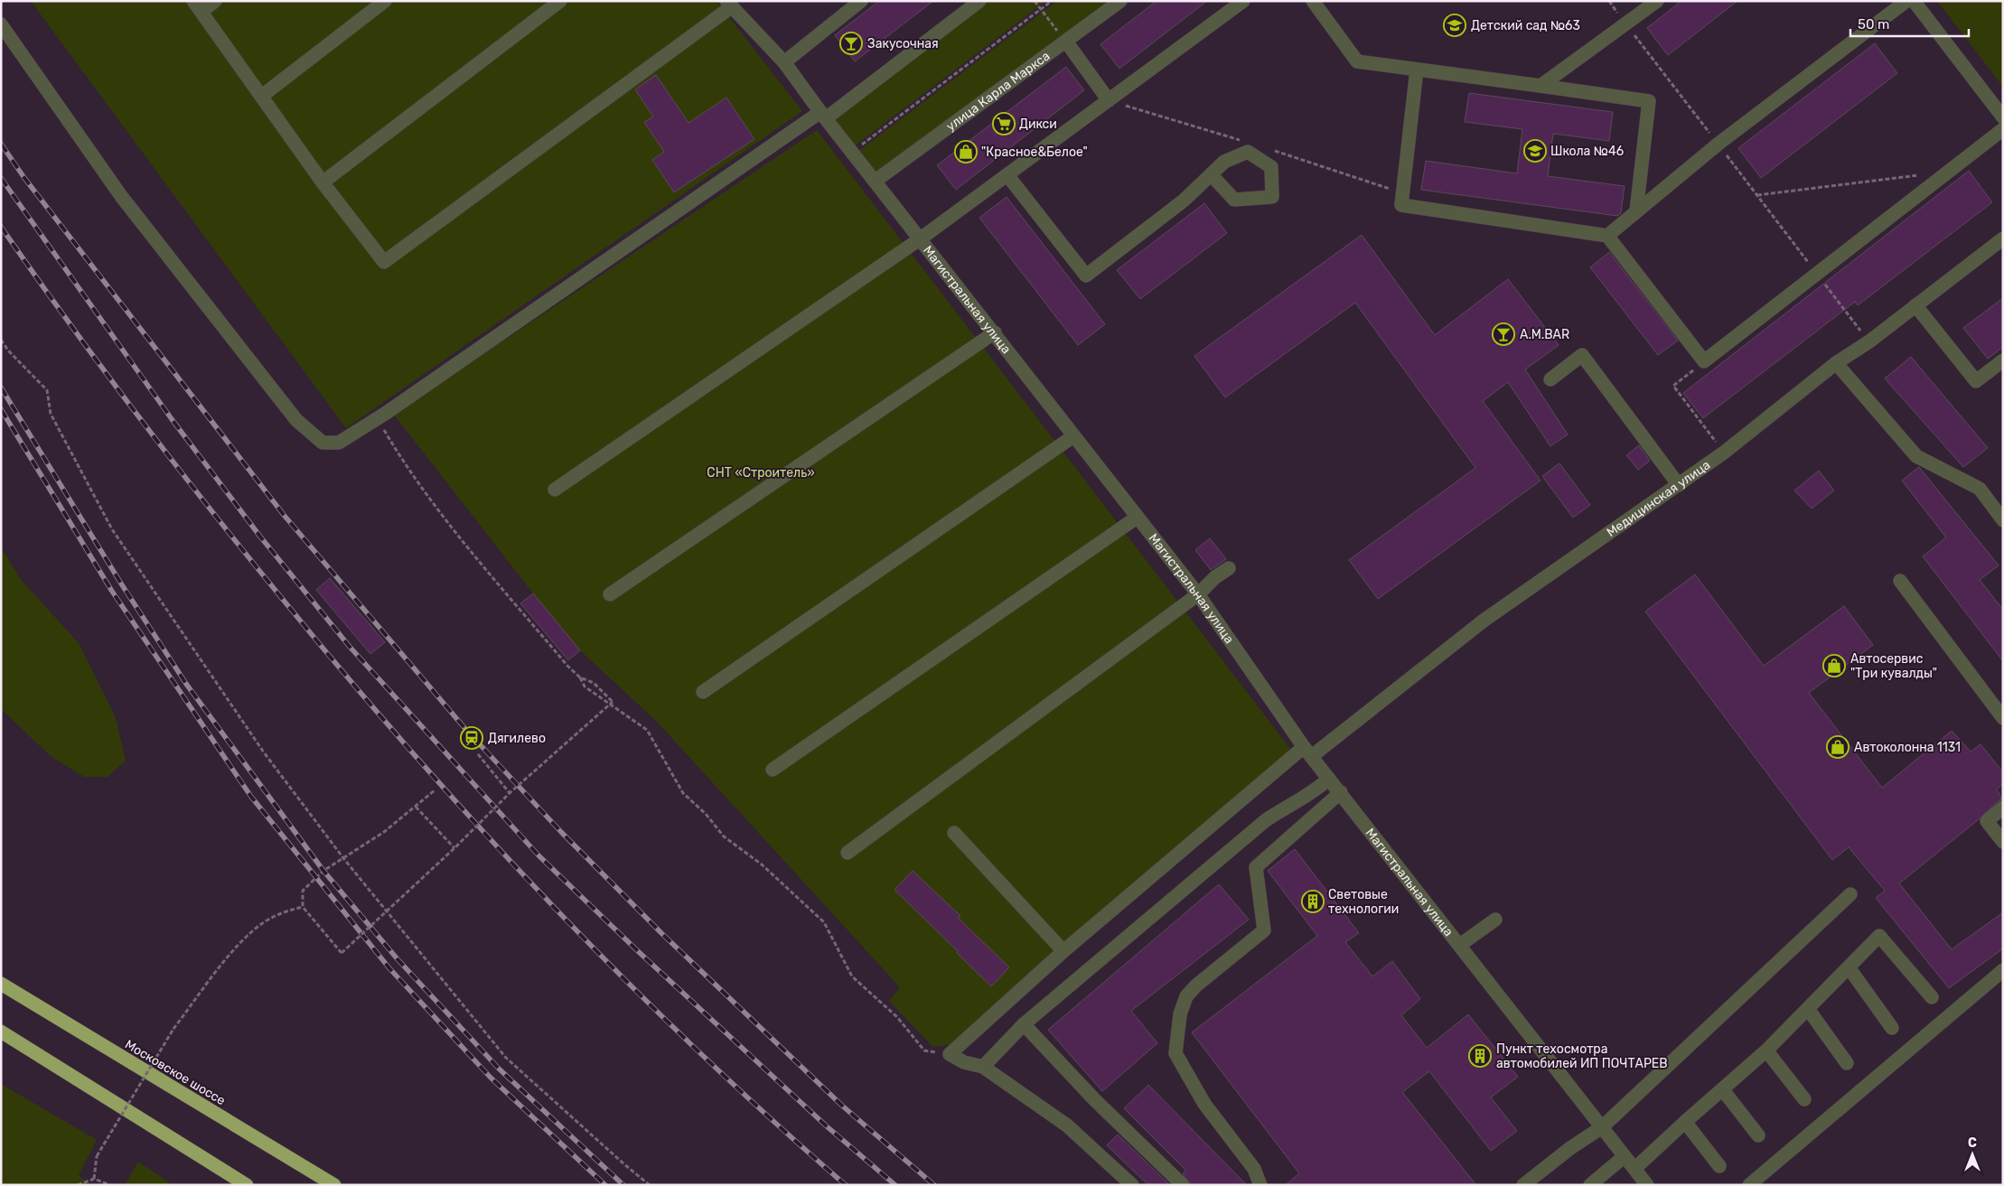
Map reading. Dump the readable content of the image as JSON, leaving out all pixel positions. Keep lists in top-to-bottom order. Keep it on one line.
{"streets":{"highway":["Московское шоссе"],"street":["улица Карла Маркса","Магистральная улица","Медицинская улица"]},"crossings":[["улица Карла Маркса","Магистральная улица"],["Магистральная улица","Медицинская улица"]],"parks":["СНТ «Строитель»"],"places":{"school or university":["Детский сад №63","Школа №46"],"bar":["Закусочная","А.М.BAR"],"supermarket":["Дикси"],"shop":["\"Красное&Белое\"","Автосервис \"Три кувалды\"","Автоколонна 1131"],"station":["Дягилево"],"building":["Световые технологии","Пункт техосмотра автомобилей ИП ПОЧТАРЕВ"]},"scale_bar":"50 m","north":"top"}
